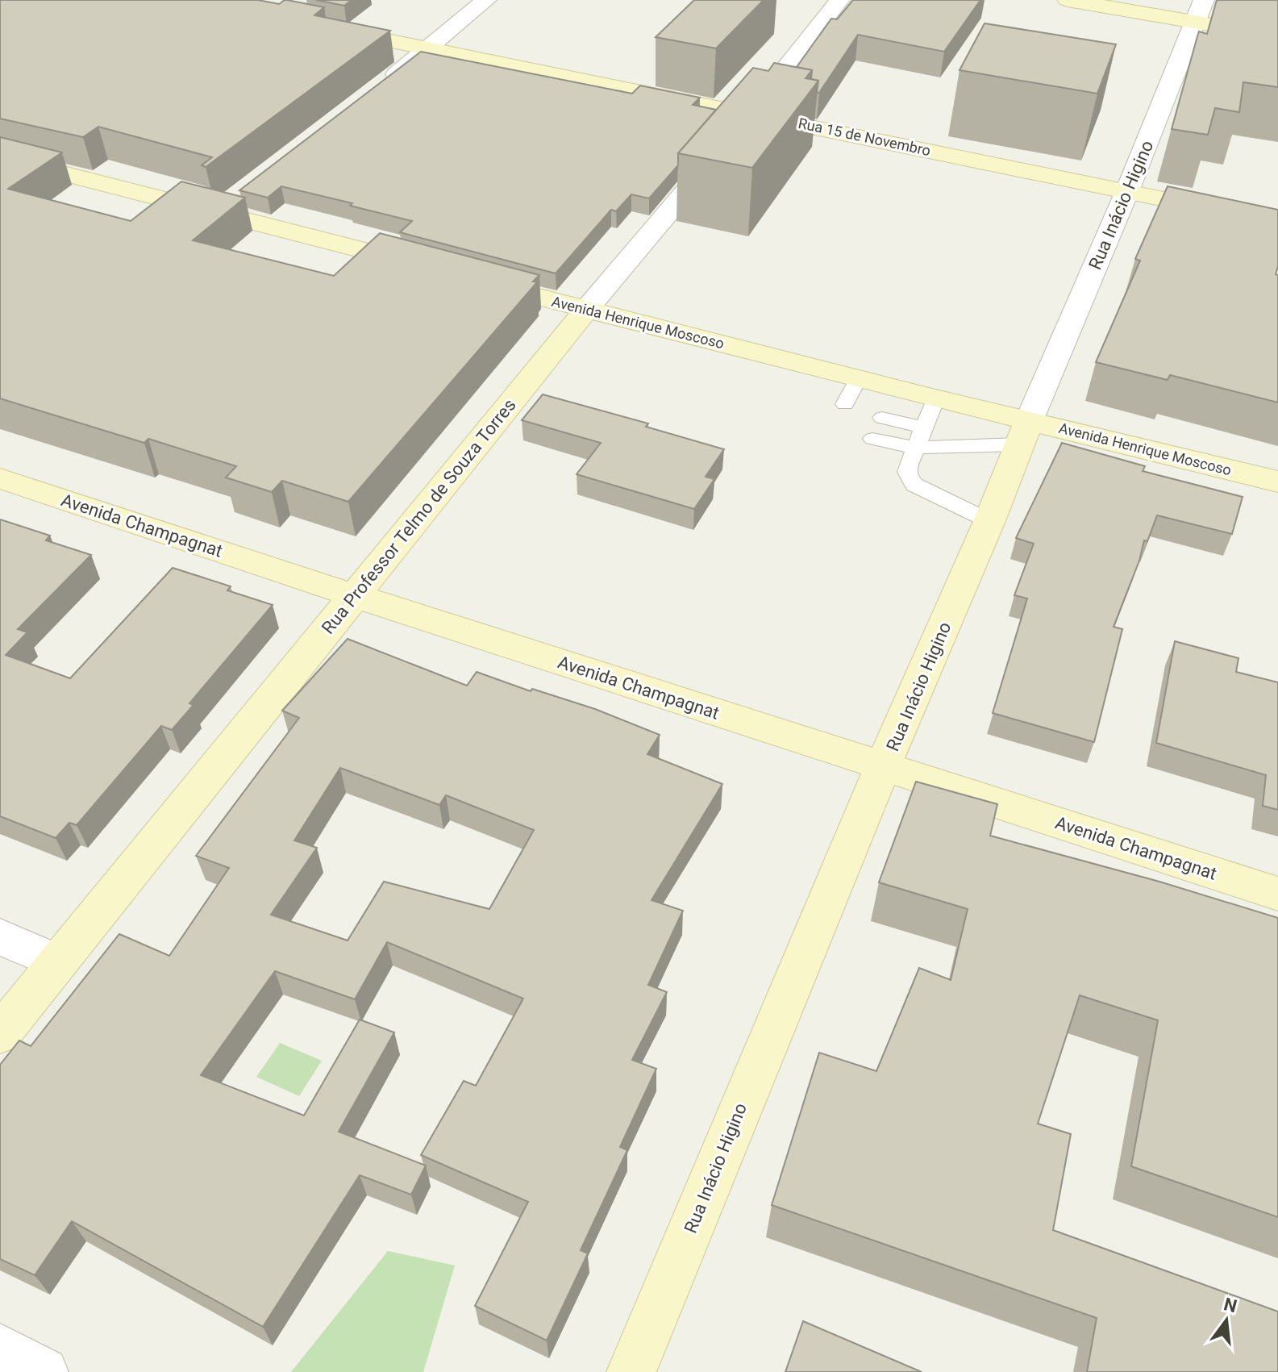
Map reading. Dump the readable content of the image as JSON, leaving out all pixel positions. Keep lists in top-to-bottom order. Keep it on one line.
{"streets":{"street":["Rua 15 de Novembro","Rua Inácio Higino","Avenida Henrique Moscoso","Rua Professor Telmo de Souza Torres","Avenida Champagnat"]},"crossings":[["Rua 15 de Novembro","Rua Inácio Higino"],["Rua 15 de Novembro","Rua Professor Telmo de Souza Torres"],["Rua Inácio Higino","Avenida Henrique Moscoso"],["Rua Inácio Higino","Avenida Champagnat"],["Avenida Henrique Moscoso","Rua Professor Telmo de Souza Torres"],["Rua Professor Telmo de Souza Torres","Avenida Champagnat"]],"north":"top"}
